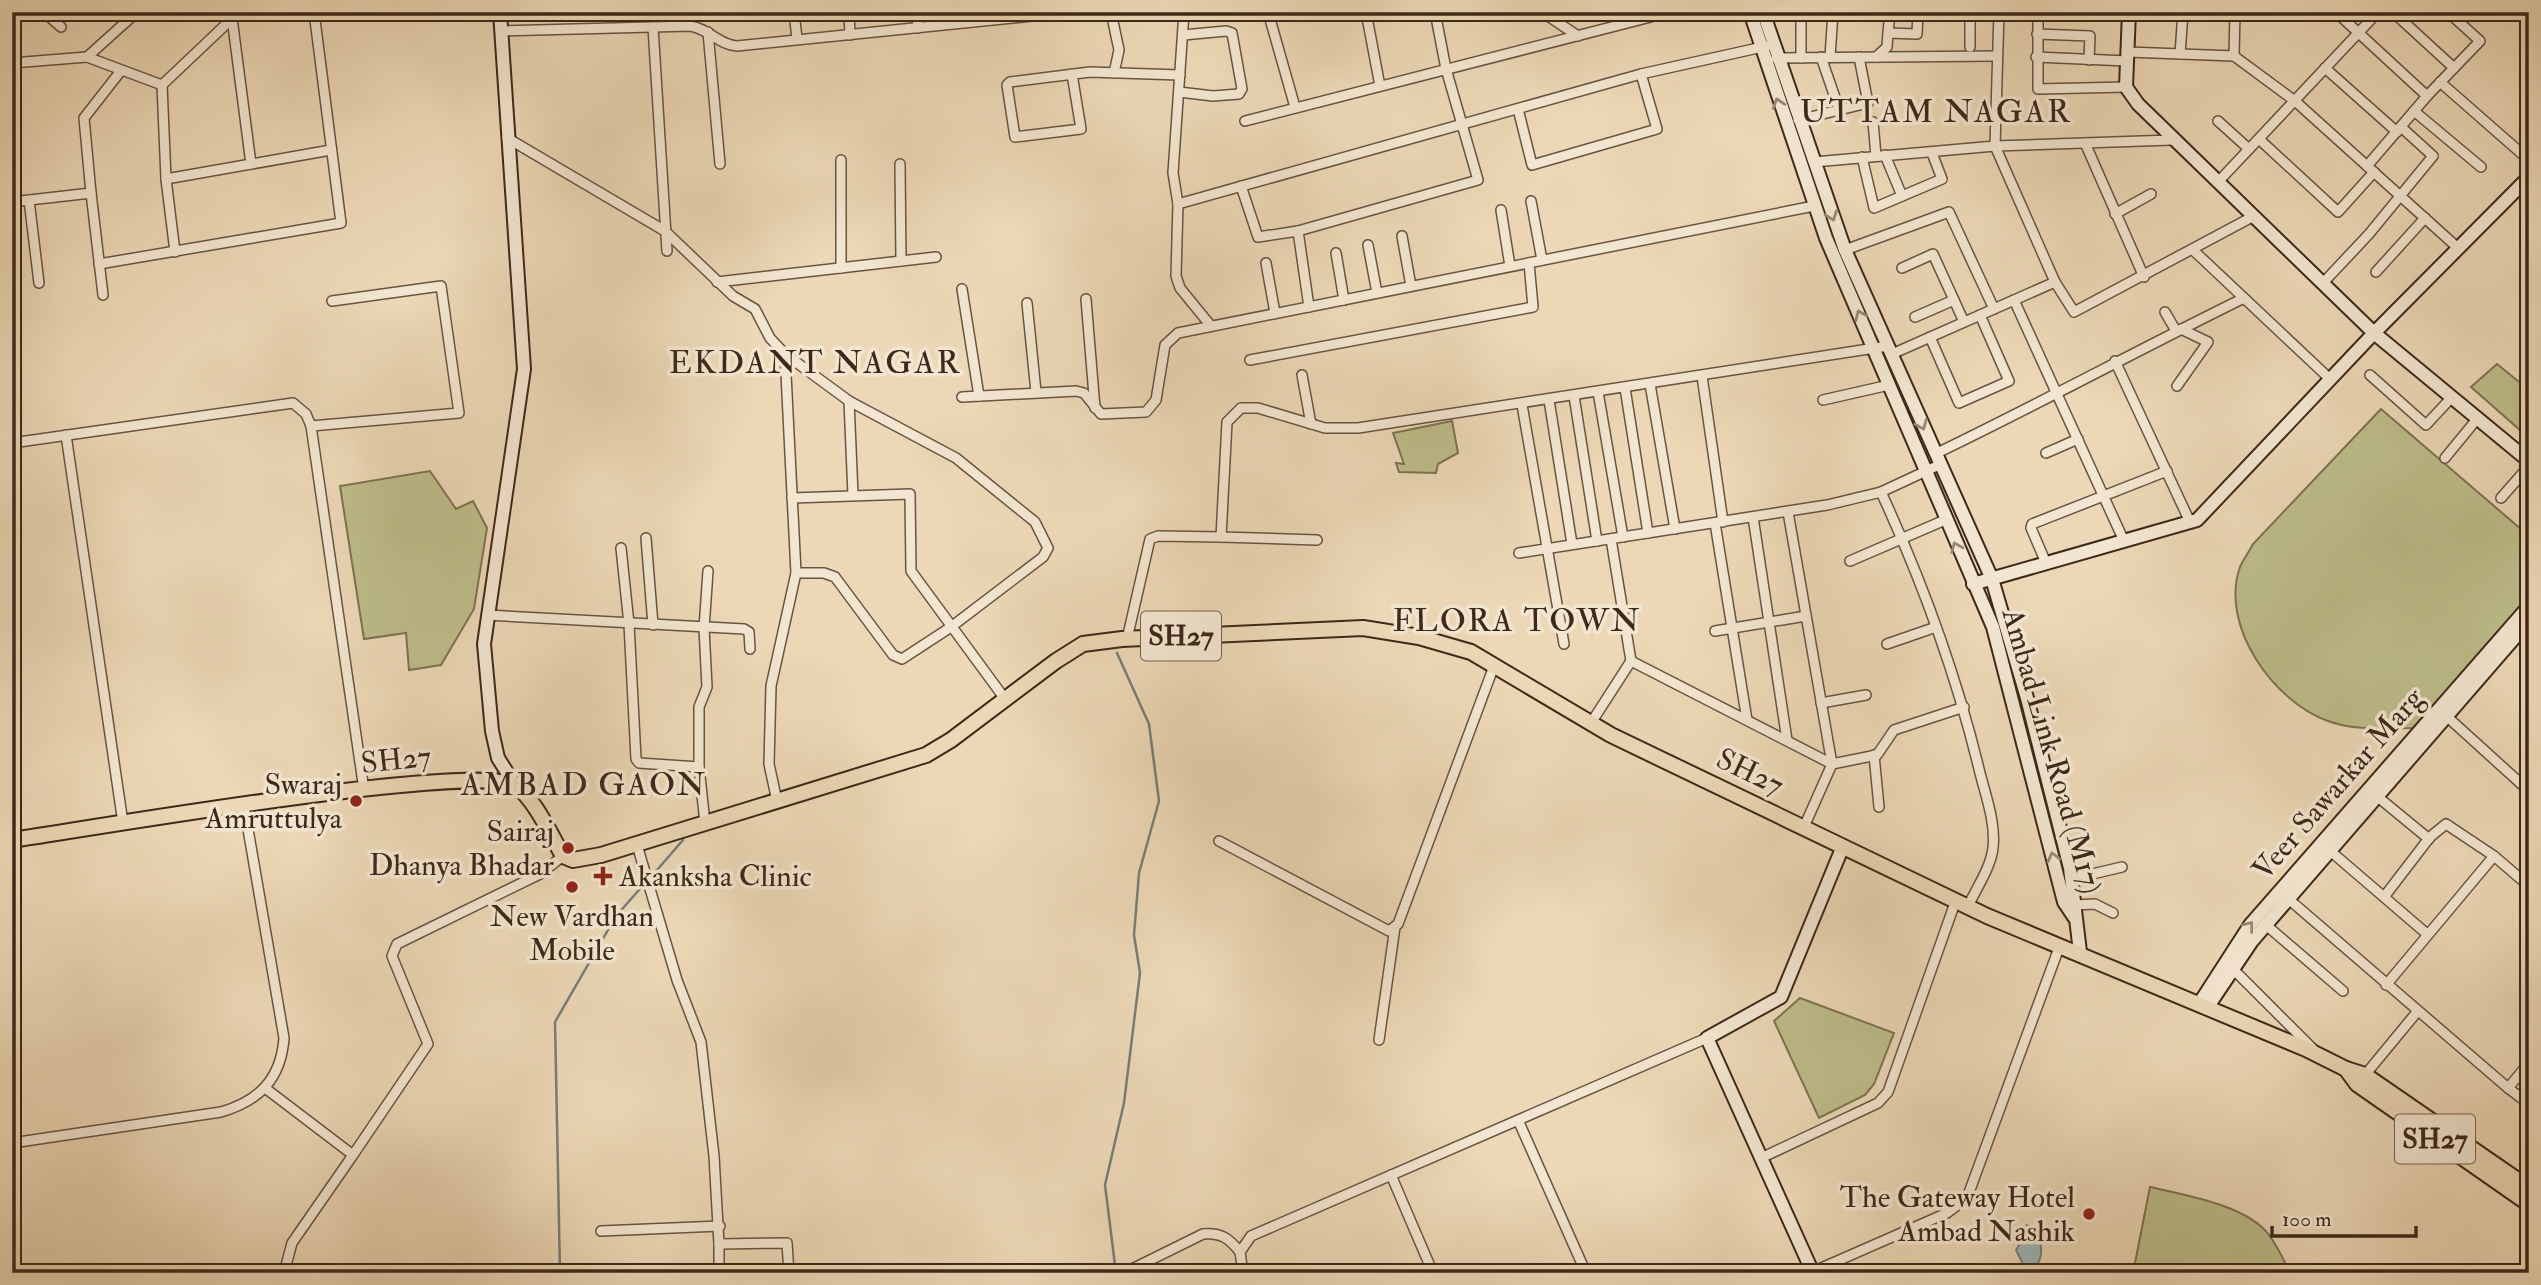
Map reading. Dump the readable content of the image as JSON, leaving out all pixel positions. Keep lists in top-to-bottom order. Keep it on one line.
{"streets":{"main road":["SH27"],"street":["Ambad Link Road (M17)","Veer Sawarkar Marg"]},"crossings":[["SH27","Veer Sawarkar Marg"]],"districts":["UTTAM NAGAR","EKDANT NAGAR","FLORA TOWN","AMBAD GAON"],"places":{"other":["Swaraj Amruttulya","Sairaj Dhanya Bhadar","New Vardhan Mobile","The Gateway Hotel Ambad Nashik"],"health":["Akanksha Clinic"]},"scale_bar":"100 m"}
